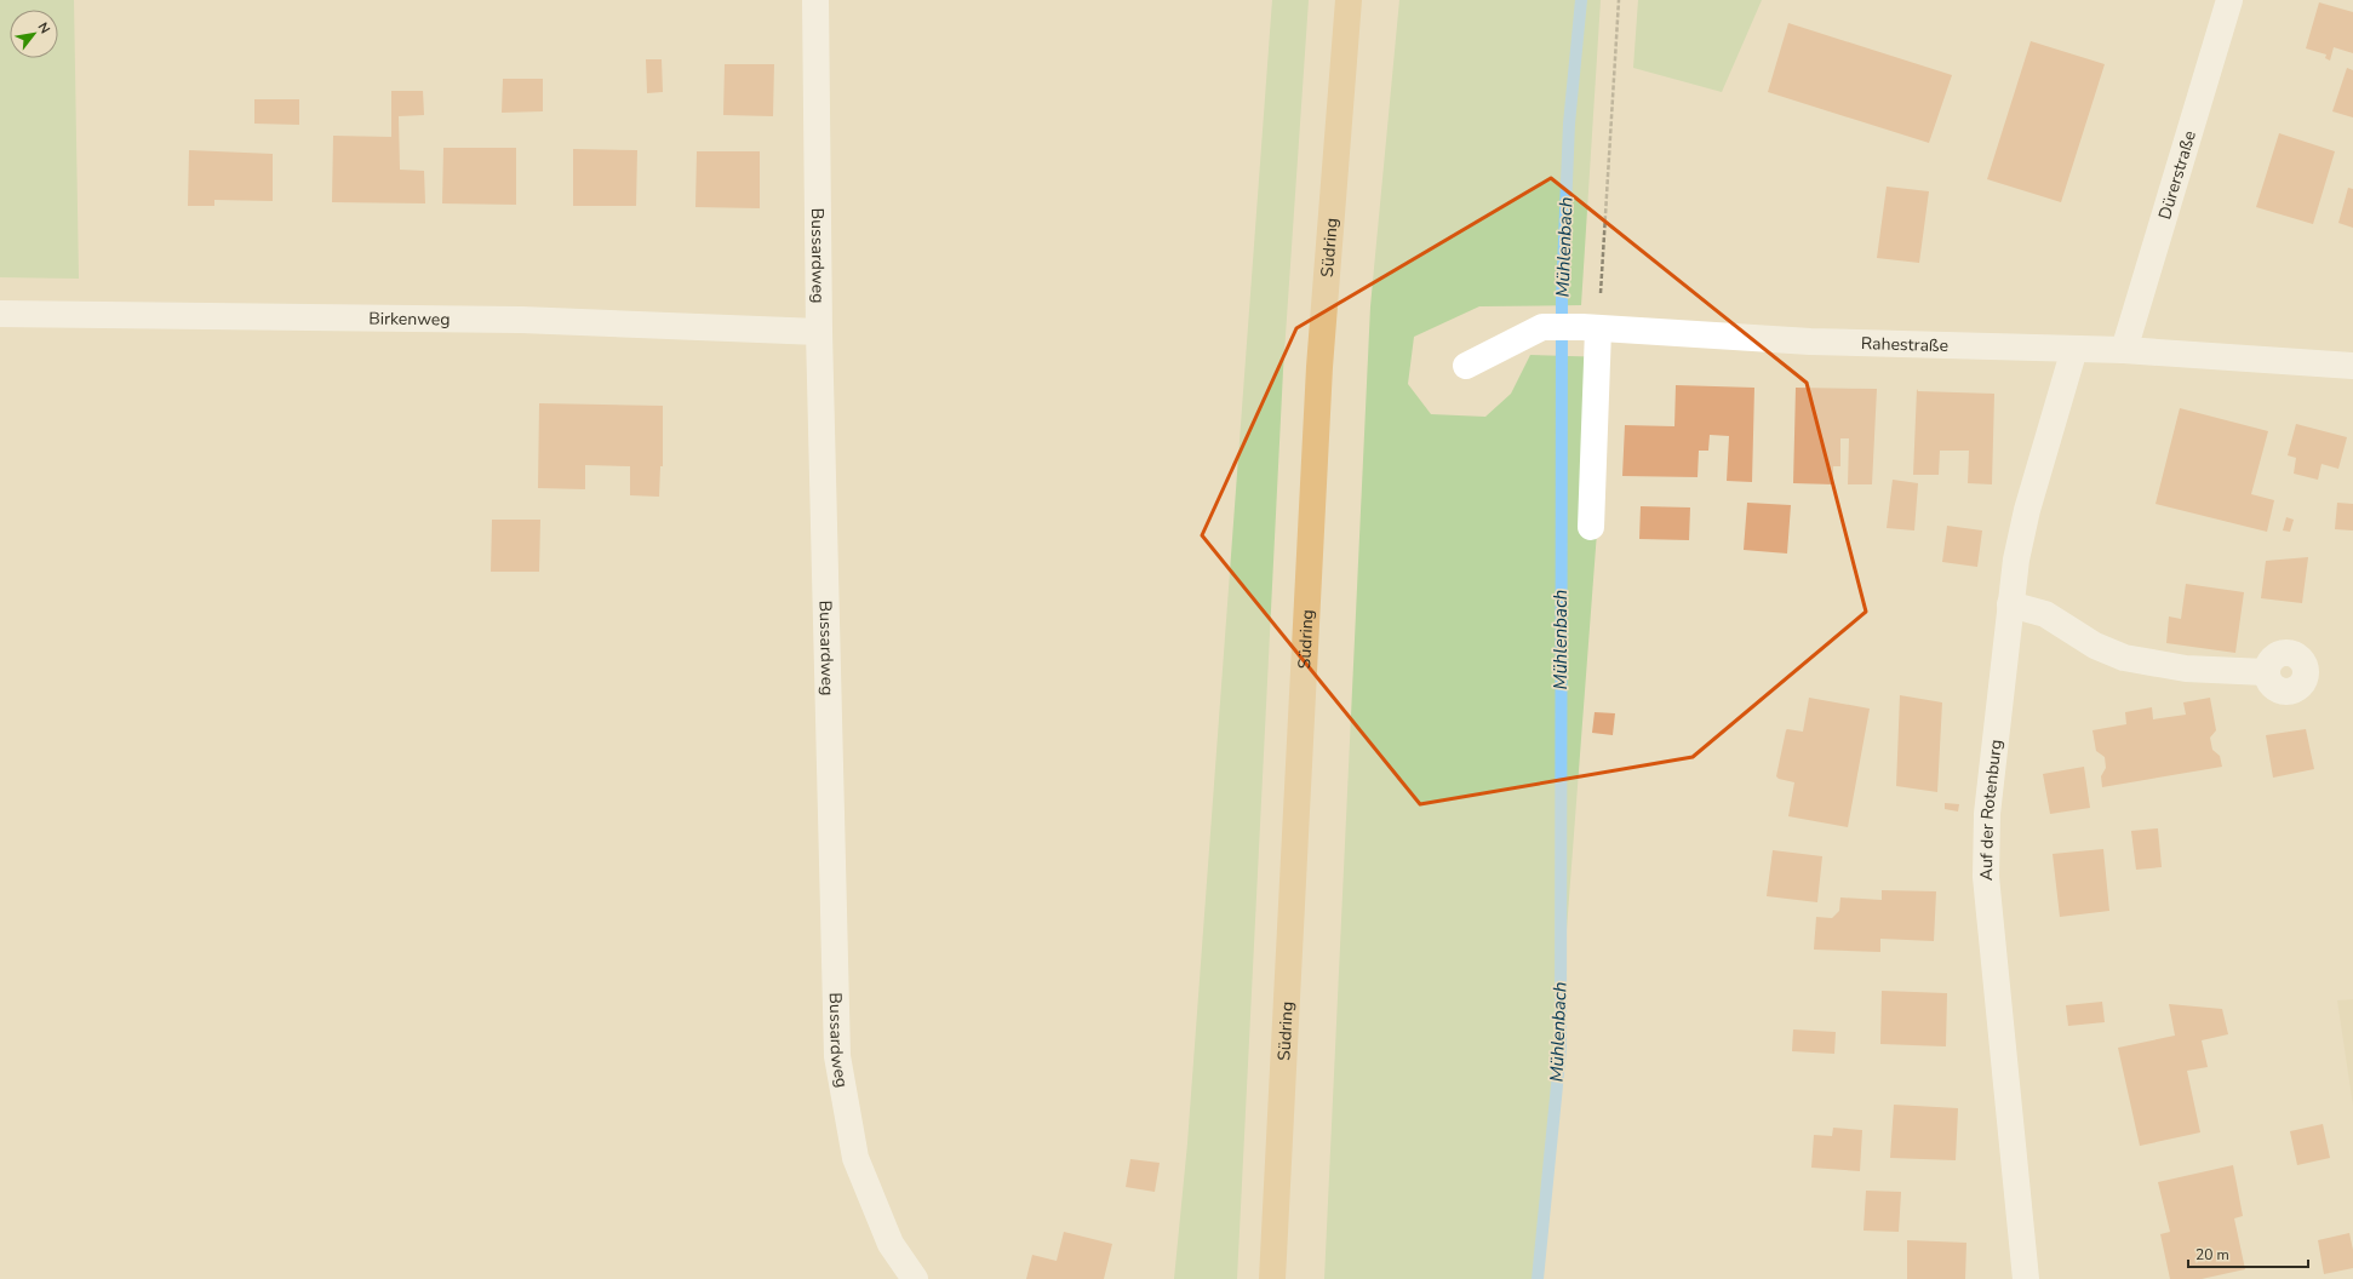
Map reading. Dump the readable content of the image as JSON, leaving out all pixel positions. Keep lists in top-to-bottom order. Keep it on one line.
{"streets":{"main road":["Südring"],"street":["Dürerstraße","Bussardweg","Birkenweg","Rahestraße","Auf der Rotenburg"]},"crossings":[["Dürerstraße","Rahestraße"],["Bussardweg","Birkenweg"],["Rahestraße","Auf der Rotenburg"]],"water":["Mühlenbach"],"scale_bar":"20 m","north":"top right"}
